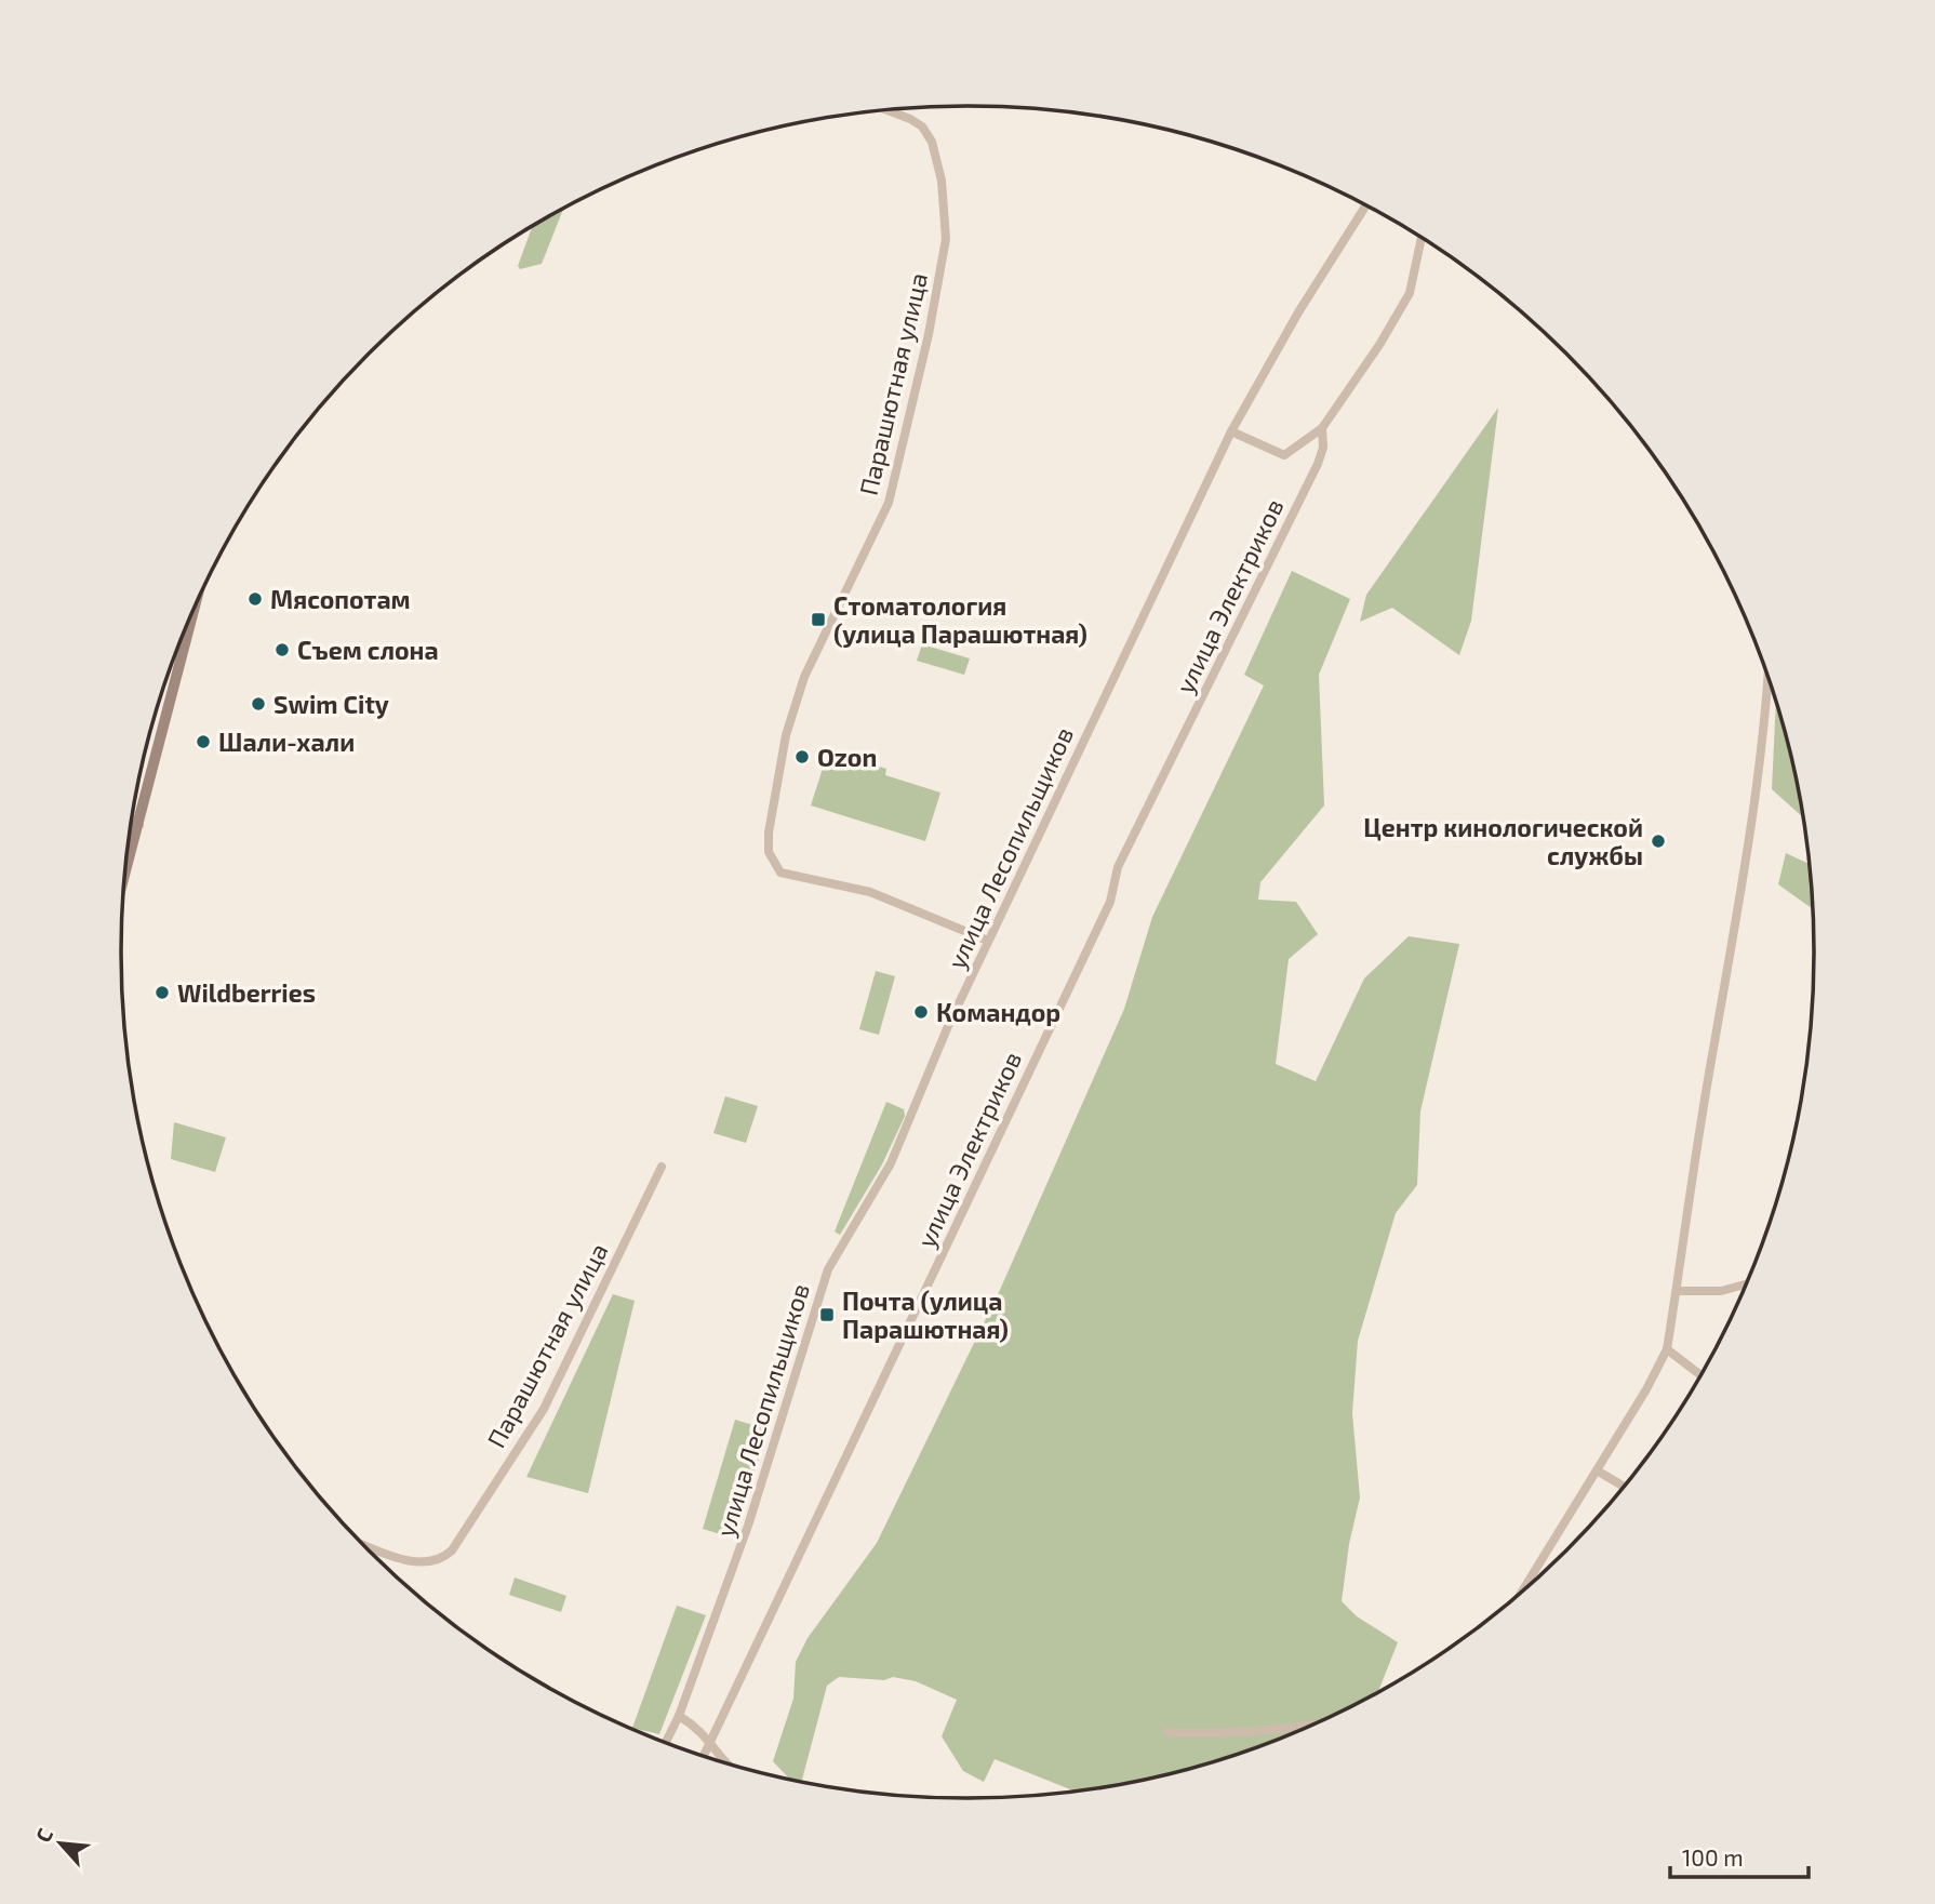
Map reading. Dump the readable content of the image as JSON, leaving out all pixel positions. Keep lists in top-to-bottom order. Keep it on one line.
{"streets":{"street":["Парашютная улица","улица Электриков","улица Лесопильщиков"]},"crossings":[["Парашютная улица","улица Лесопильщиков"]],"places":{"other":["Мясопотам","Съем слона","Swim City","Шали-хали","Ozon","Центр кинологической службы","Wildberries","Командор"],"transit":["Стоматология (улица Парашютная)","Почта (улица Парашютная)"]},"scale_bar":"100 m","north":"top left"}
